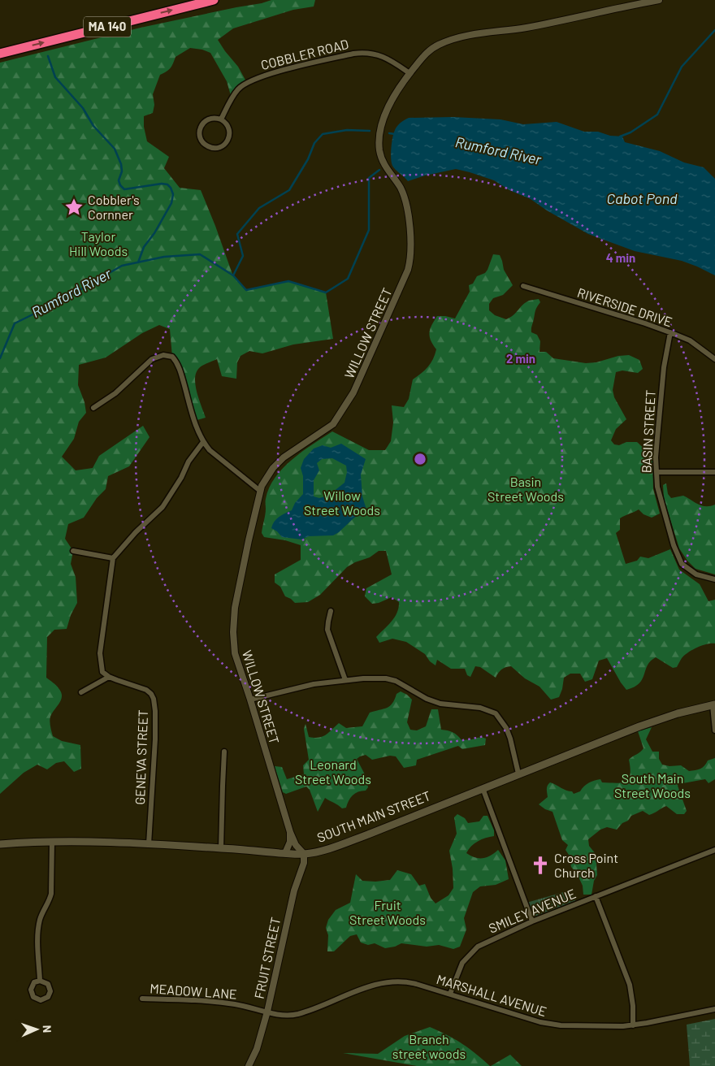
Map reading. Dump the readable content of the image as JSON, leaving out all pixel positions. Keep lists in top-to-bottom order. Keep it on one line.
{"streets":{"highway":["MA 140"],"main road":["SOUTH MAIN STREET"],"street":["COBBLER ROAD","RIVERSIDE DRIVE","WILLOW STREET","BASIN STREET","GENEVA STREET","SMILEY AVENUE","FRUIT STREET","MEADOW LANE","MARSHALL AVENUE"]},"crossings":[["COBBLER ROAD","WILLOW STREET"],["RIVERSIDE DRIVE","BASIN STREET"],["WILLOW STREET","SOUTH MAIN STREET"],["WILLOW STREET","FRUIT STREET"],["GENEVA STREET","SOUTH MAIN STREET"],["SOUTH MAIN STREET","FRUIT STREET"],["SMILEY AVENUE","MARSHALL AVENUE"],["FRUIT STREET","MEADOW LANE"],["FRUIT STREET","MARSHALL AVENUE"],["MEADOW LANE","MARSHALL AVENUE"]],"water":["Rumford River","Cabot Pond"],"parks":["Taylor Hill Woods","Basin Street Woods","Willow Street Woods","Leonard Street Woods","South Main Street Woods","Fruit Street Woods","Branch street woods"],"places":{"place":["Cobbler's Cornner"],"church":["Cross Point Church"]},"north":"right","rings":["4 min","2 min"]}
